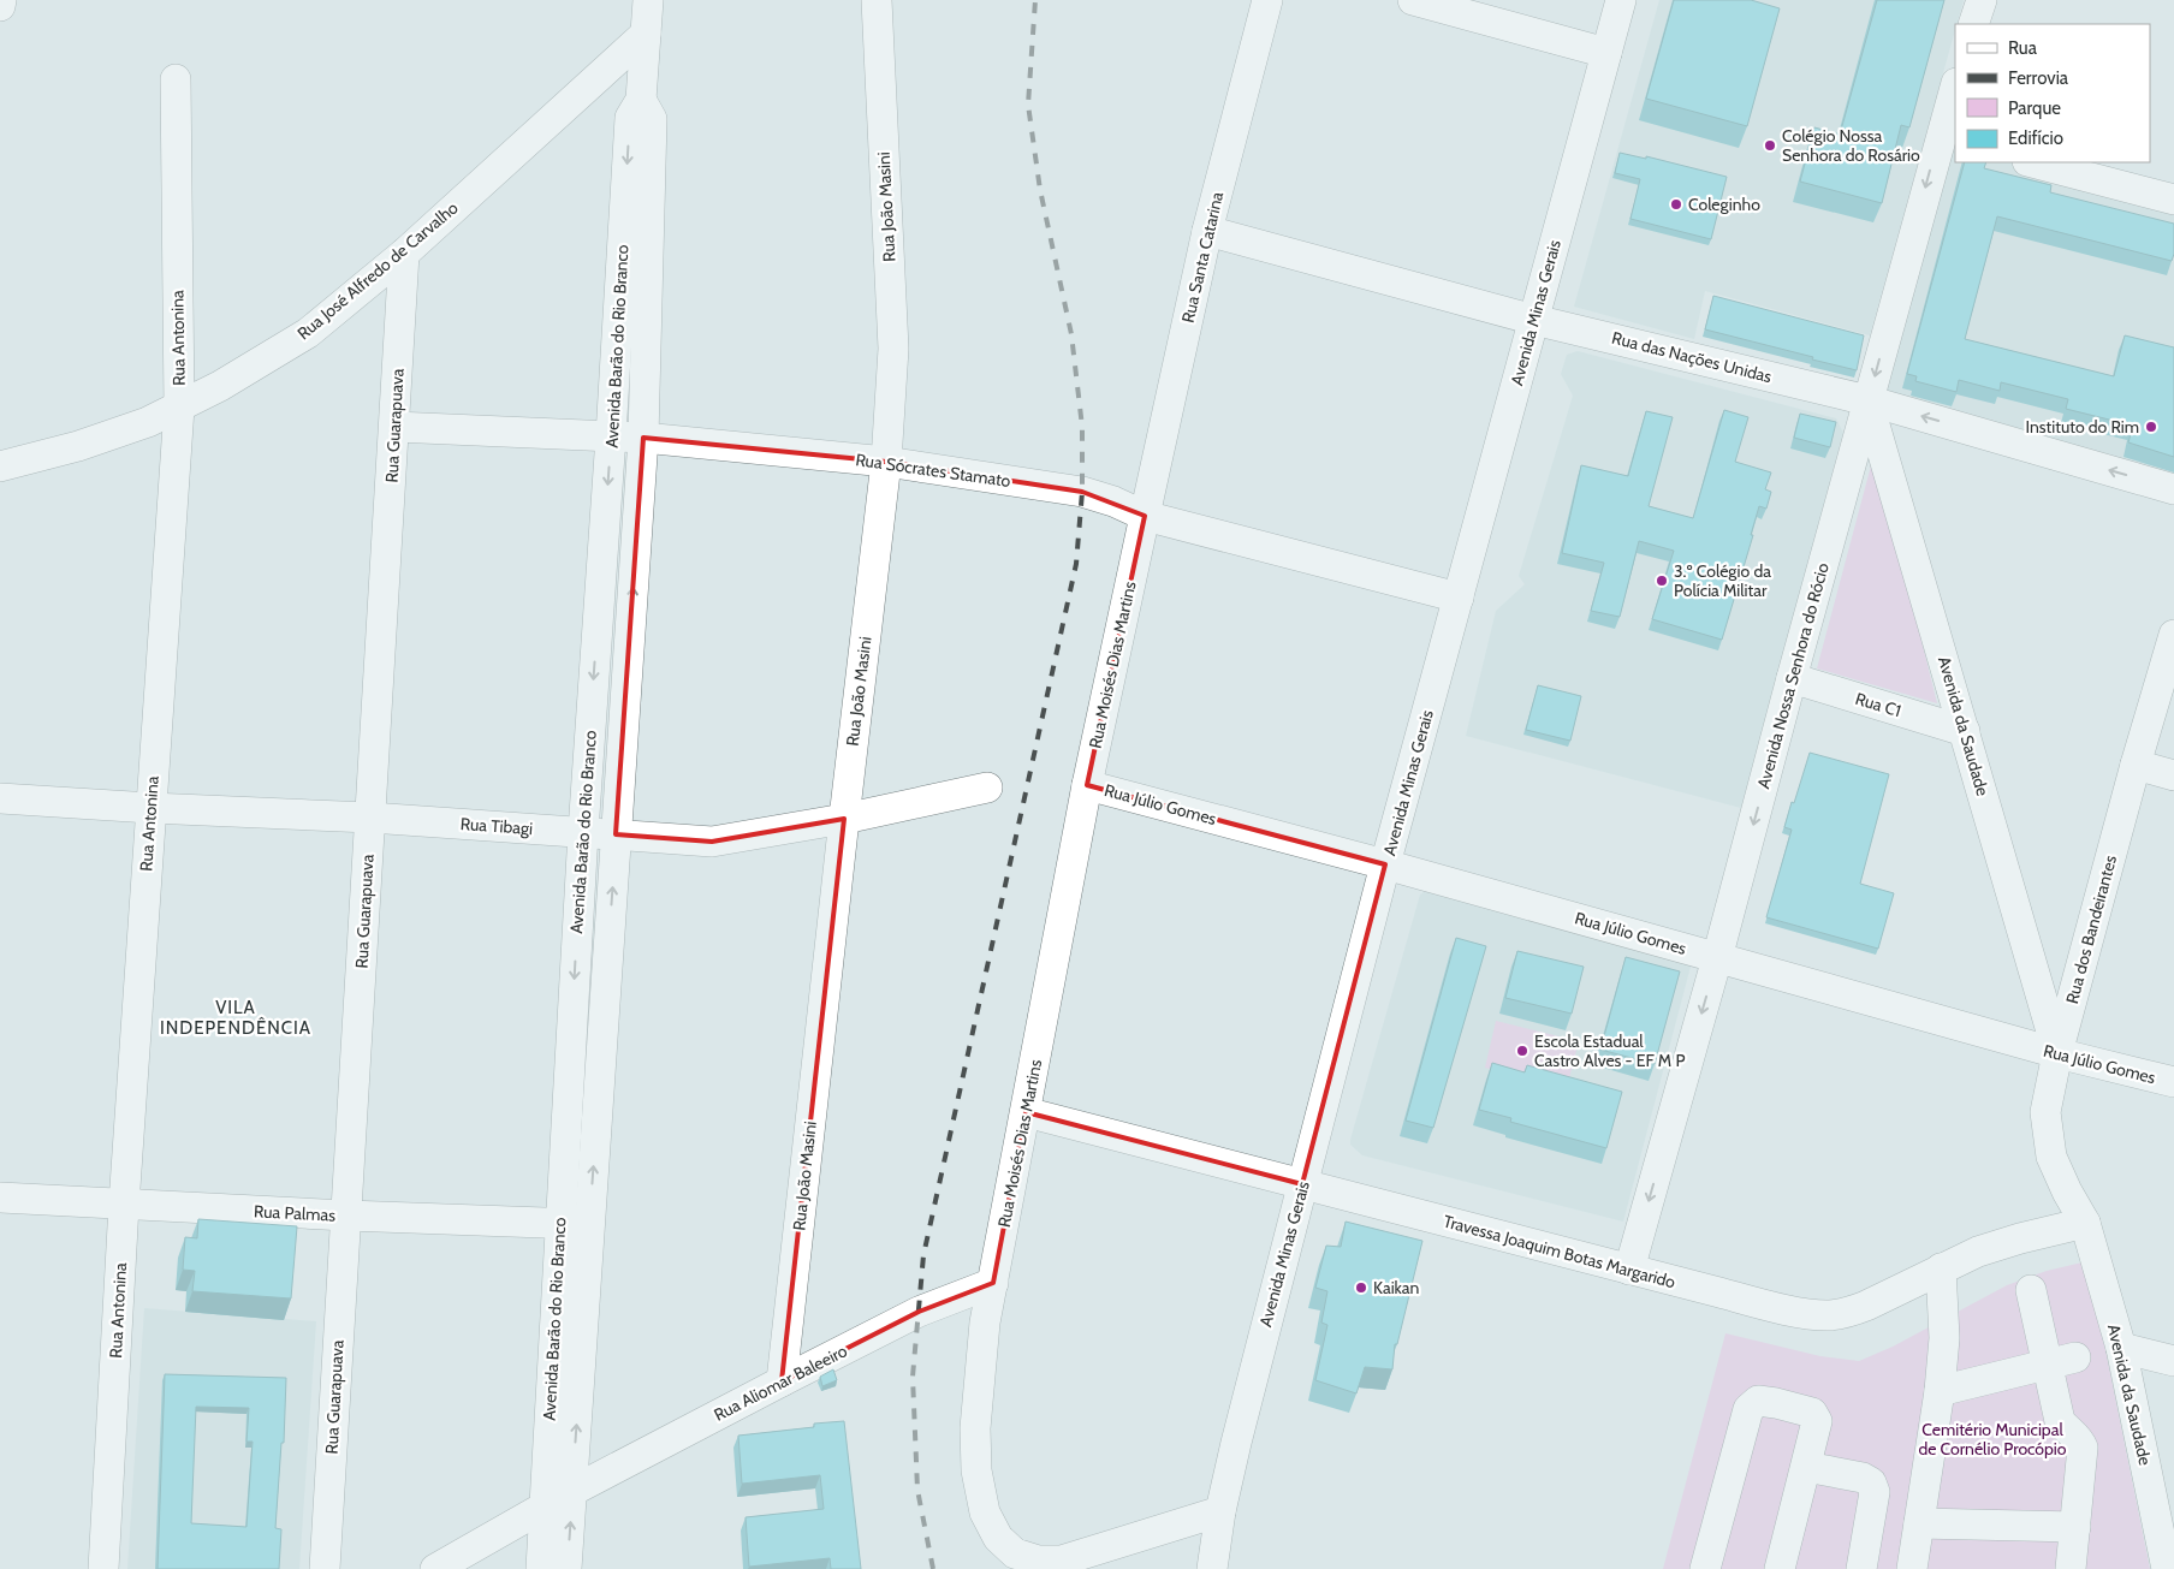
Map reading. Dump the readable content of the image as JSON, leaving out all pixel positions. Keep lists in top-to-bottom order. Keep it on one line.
{"streets":{"street":["Rua João Masini","Rua Santa Catarina","Rua José Alfredo de Carvalho","Avenida Minas Gerais","Rua Antonina","Avenida Barão do Rio Branco","Rua das Nações Unidas","Rua Guarapuava","Rua Sócrates Stamato","Rua Moisés Dias Martins","Avenida Nossa Senhora do Rócio","Rua C1","Avenida da Saudade","Rua Júlio Gomes","Rua Tibagi","Rua dos Bandeirantes","Rua Palmas","Travessa Joaquim Botas Margarido","Rua Aliomar Baleeiro"]},"crossings":[["Rua João Masini","Rua Sócrates Stamato"],["Rua João Masini","Rua Tibagi"],["Rua João Masini","Rua Aliomar Baleeiro"],["Rua Santa Catarina","Rua das Nações Unidas"],["Rua Santa Catarina","Rua Sócrates Stamato"],["Rua Santa Catarina","Rua Moisés Dias Martins"],["Rua José Alfredo de Carvalho","Rua Antonina"],["Rua José Alfredo de Carvalho","Avenida Barão do Rio Branco"],["Rua José Alfredo de Carvalho","Rua Guarapuava"],["Avenida Minas Gerais","Rua das Nações Unidas"],["Avenida Minas Gerais","Rua Sócrates Stamato"],["Avenida Minas Gerais","Rua Moisés Dias Martins"],["Avenida Minas Gerais","Rua Júlio Gomes"],["Avenida Minas Gerais","Travessa Joaquim Botas Margarido"],["Rua Antonina","Rua Tibagi"],["Rua Antonina","Rua Palmas"],["Avenida Barão do Rio Branco","Rua Sócrates Stamato"],["Avenida Barão do Rio Branco","Rua Tibagi"],["Avenida Barão do Rio Branco","Rua Palmas"],["Avenida Barão do Rio Branco","Rua Aliomar Baleeiro"],["Rua das Nações Unidas","Avenida Nossa Senhora do Rócio"],["Rua das Nações Unidas","Avenida da Saudade"],["Rua Guarapuava","Rua Sócrates Stamato"],["Rua Guarapuava","Rua Tibagi"],["Rua Guarapuava","Rua Palmas"],["Rua Sócrates Stamato","Rua Moisés Dias Martins"],["Rua Moisés Dias Martins","Rua Júlio Gomes"],["Rua Moisés Dias Martins","Travessa Joaquim Botas Margarido"],["Rua Moisés Dias Martins","Rua Aliomar Baleeiro"],["Avenida Nossa Senhora do Rócio","Rua C1"],["Avenida Nossa Senhora do Rócio","Avenida da Saudade"],["Avenida Nossa Senhora do Rócio","Rua Júlio Gomes"],["Avenida Nossa Senhora do Rócio","Travessa Joaquim Botas Margarido"],["Rua C1","Avenida da Saudade"],["Avenida da Saudade","Rua Júlio Gomes"],["Avenida da Saudade","Rua dos Bandeirantes"],["Avenida da Saudade","Travessa Joaquim Botas Margarido"],["Rua Júlio Gomes","Rua dos Bandeirantes"],["Rua dos Bandeirantes","Travessa Joaquim Botas Margarido"]],"one_way":["Avenida Nossa Senhora do Rócio"],"districts":["VILA INDEPENDÊNCIA"],"parks":["Cemitério Municipal de Cornélio Procópio"],"places":["Colégio Nossa Senhora do Rosário","Coleginho","Instituto do Rim","3.º Colégio da Polícia Militar","Escola Estadual Castro Alves - EF M P","Kaikan"],"legend":["Rua","Ferrovia","Parque","Edifício"]}
